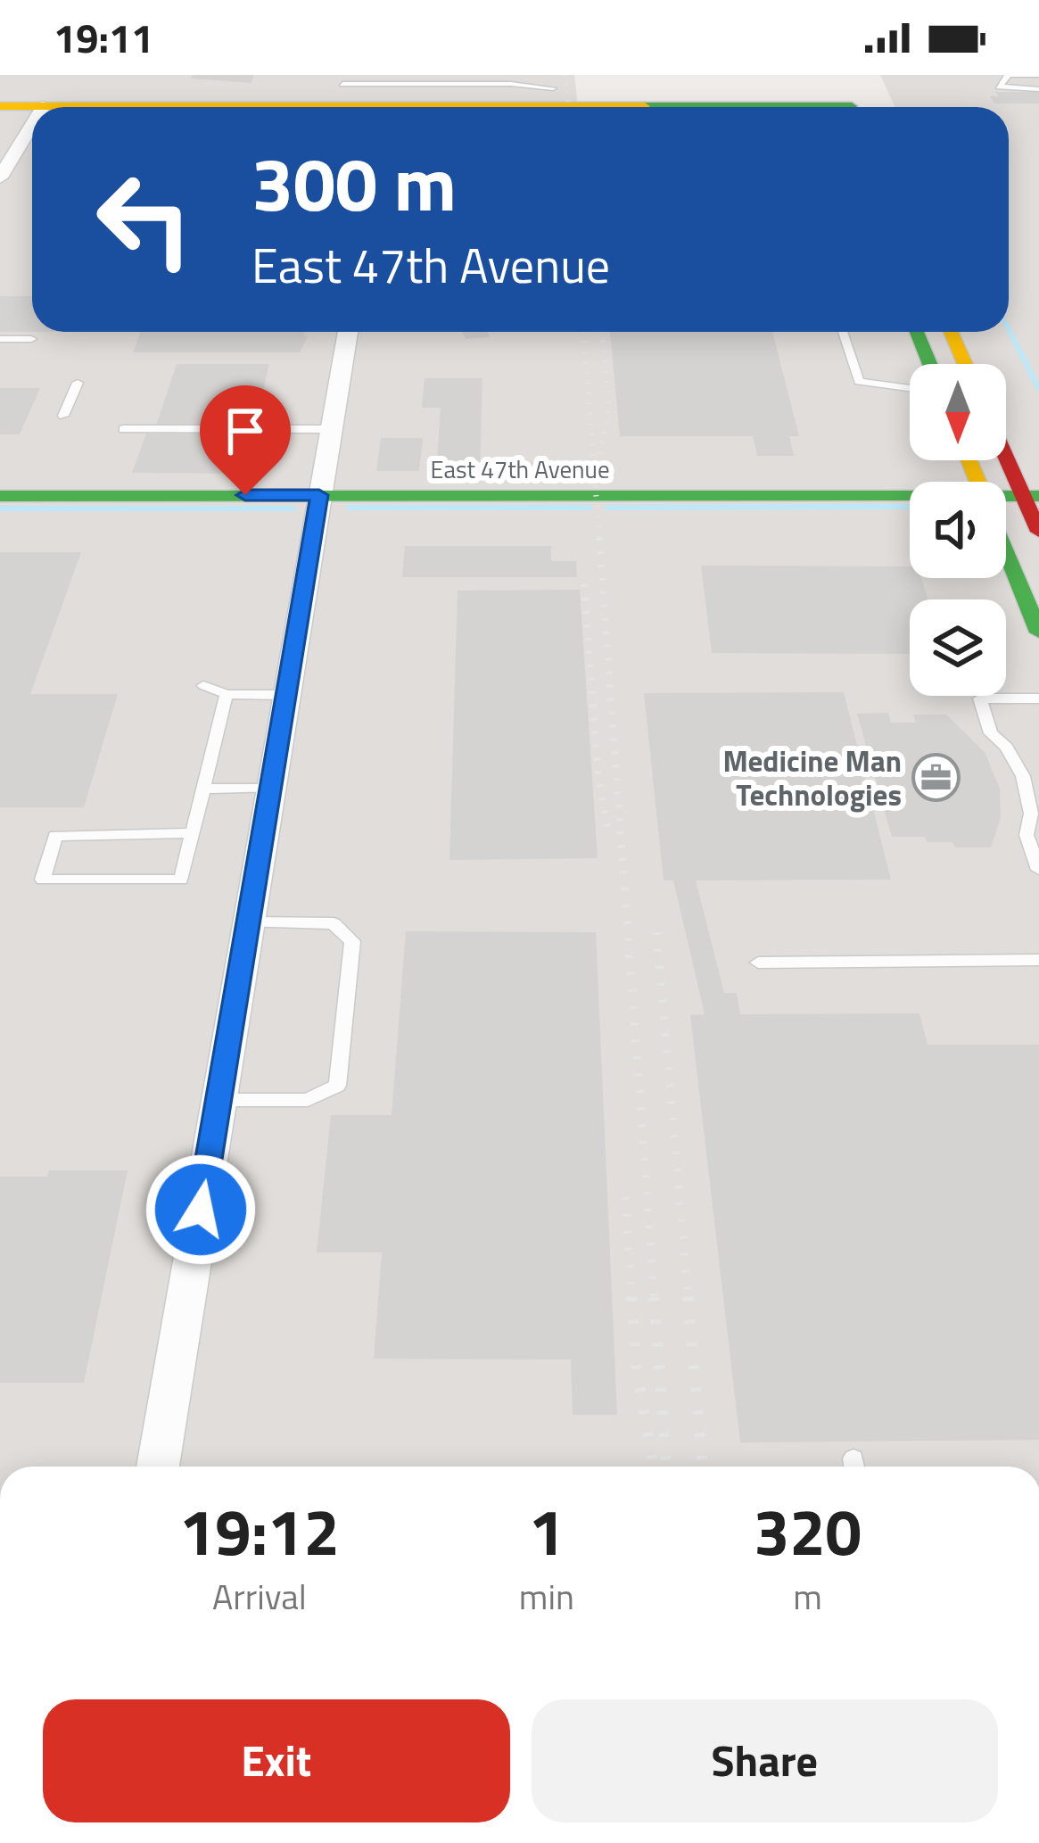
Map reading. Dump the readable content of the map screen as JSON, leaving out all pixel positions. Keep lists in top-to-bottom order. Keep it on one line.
{"streets":{"main road":["East 47th Avenue"]},"places":{"office":["Medicine Man Technologies"]},"north":"bottom","page":{"status":"19:11","turn":["300 m","East 47th Avenue"],"eta":["19:12","Arrival","1","min","320","m"],"buttons":["Exit","Share"]}}
